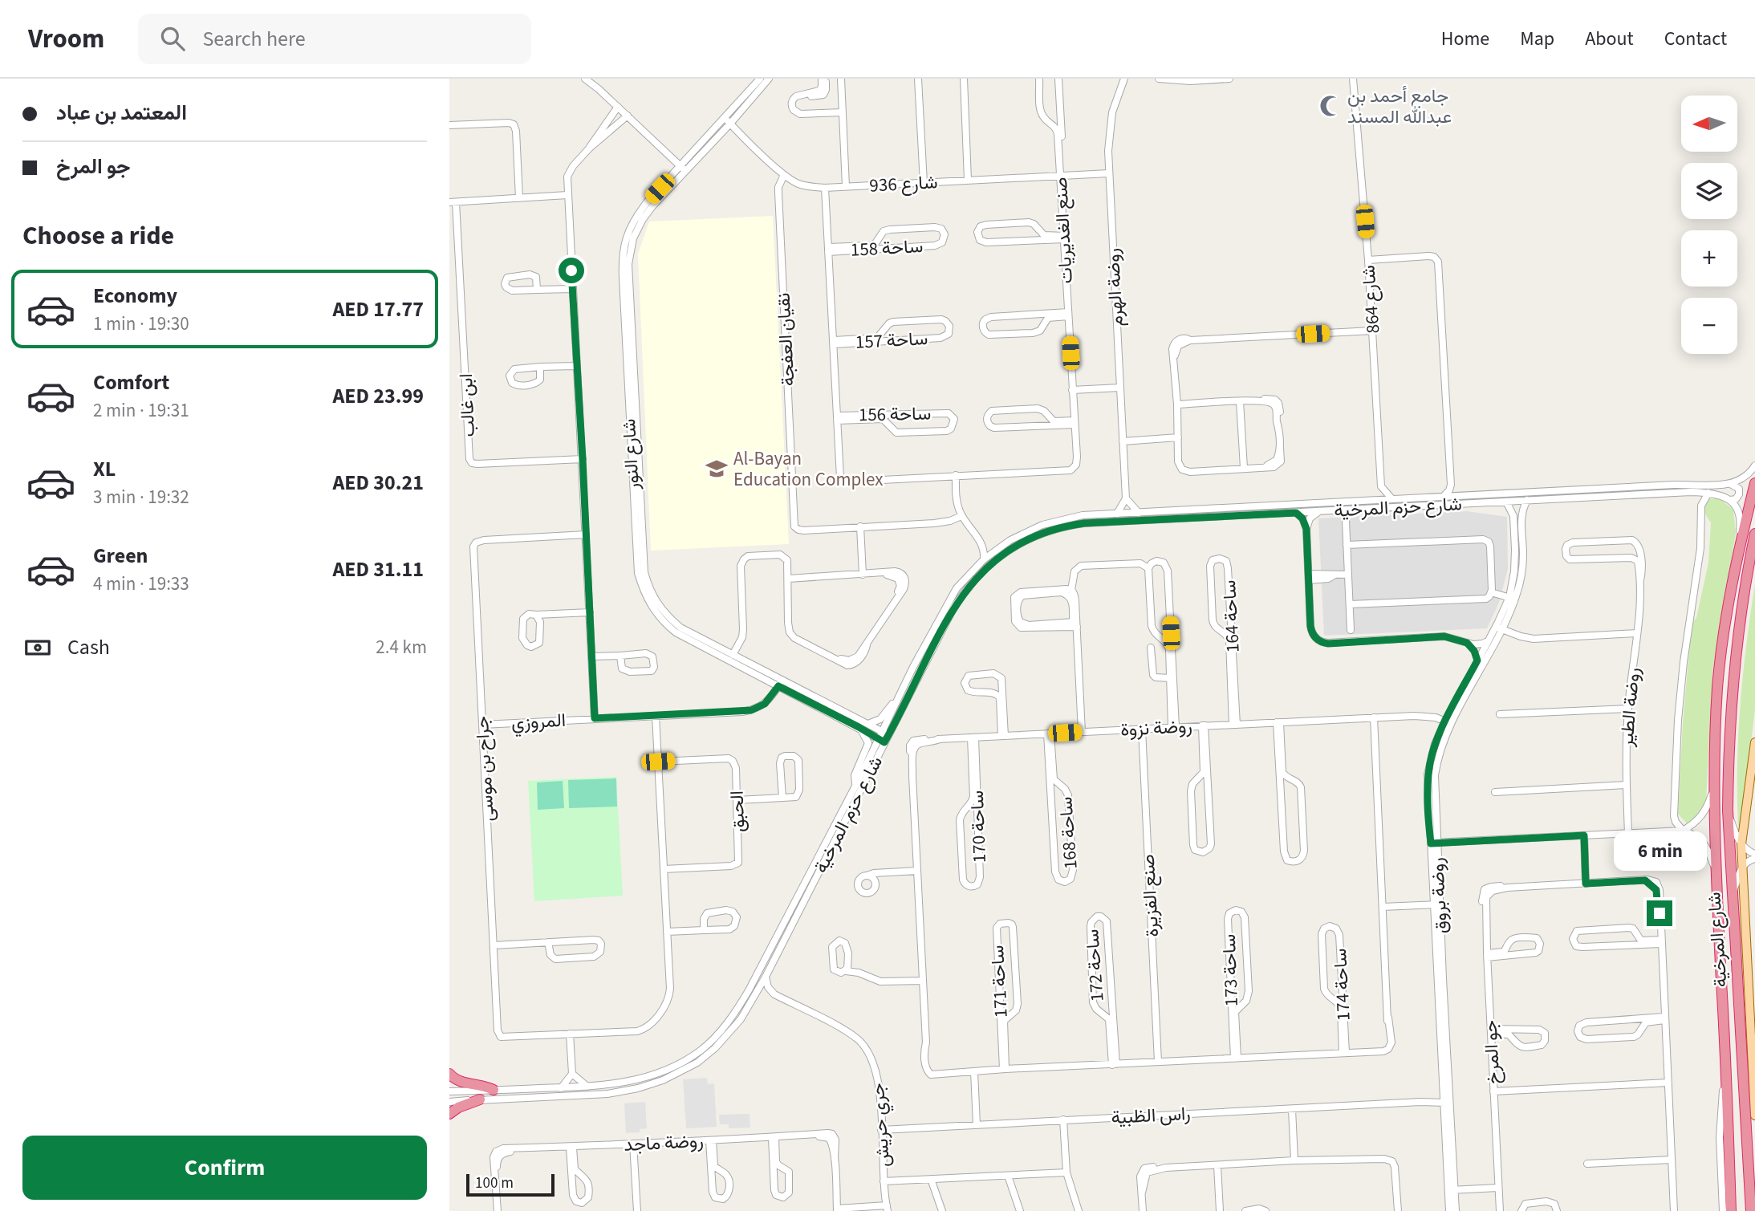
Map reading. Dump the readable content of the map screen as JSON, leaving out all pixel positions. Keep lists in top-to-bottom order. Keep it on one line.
{"streets":{"highway":["شارع المرخية"],"street":["شارع 936","صنع الغديريات","ساحة 158","روضة الهرم","شارع 864","نقيان العفجة","ساحة 157","ابن غالب","ساحة 156","شارع النور","شارع حزم المرخية","ساحة 164","روضة الطير","المروزي","روضة نزوة","جراح بن موسى","الحبق","ساحة 170","ساحة 168","صنع الفزيرة","روضة بروق","ساحة 172","ساحة 173","ساحة 171","ساحة 174","جو المرخ","راس الظبية","جري حريش","روضة ماجد"]},"crossings":[["شارع 936","صنع الغديريات"],["شارع 936","روضة الهرم"],["شارع 936","نقيان العفجة"],["شارع 936","شارع النور"],["صنع الغديريات","ساحة 158"],["صنع الغديريات","ساحة 157"],["صنع الغديريات","ساحة 156"],["شارع النور","شارع حزم المرخية"],["شارع النور","المروزي"],["شارع حزم المرخية","روضة بروق"],["ساحة 164","روضة نزوة"],["المروزي","جراح بن موسى"],["روضة نزوة","ساحة 170"],["روضة نزوة","ساحة 168"],["روضة نزوة","صنع الفزيرة"],["روضة نزوة","روضة بروق"],["روضة نزوة","ساحة 172"],["روضة نزوة","ساحة 173"],["روضة نزوة","ساحة 171"],["روضة نزوة","ساحة 174"],["جراح بن موسى","الحبق"],["روضة بروق","راس الظبية"],["راس الظبية","جري حريش"],["جري حريش","روضة ماجد"]],"places":{"mosque":["جامع أحمد بن عبدالله المسند"],"school or university":["Al-Bayan Education Complex"]},"scale_bar":"100 m","north":"left","page":{"header":"Vroom","search":"Search here","nav":["Home","Map","About","Contact"],"banner":["المعتمد بن عباد","جو المرخ"],"map_buttons":["+","−"],"heading":"Choose a ride","list":[{"name":"Economy","note":"1 min · 19:30","value":"AED 17.77"},{"name":"Comfort","note":"2 min · 19:31","value":"AED 23.99"},{"name":"XL","note":"3 min · 19:32","value":"AED 30.21"},{"name":"Green","note":"4 min · 19:33","value":"AED 31.11"}],"pay":["Cash","2.4 km"],"bubble":"6 min","buttons":"Confirm","scale":"100 m"}}
